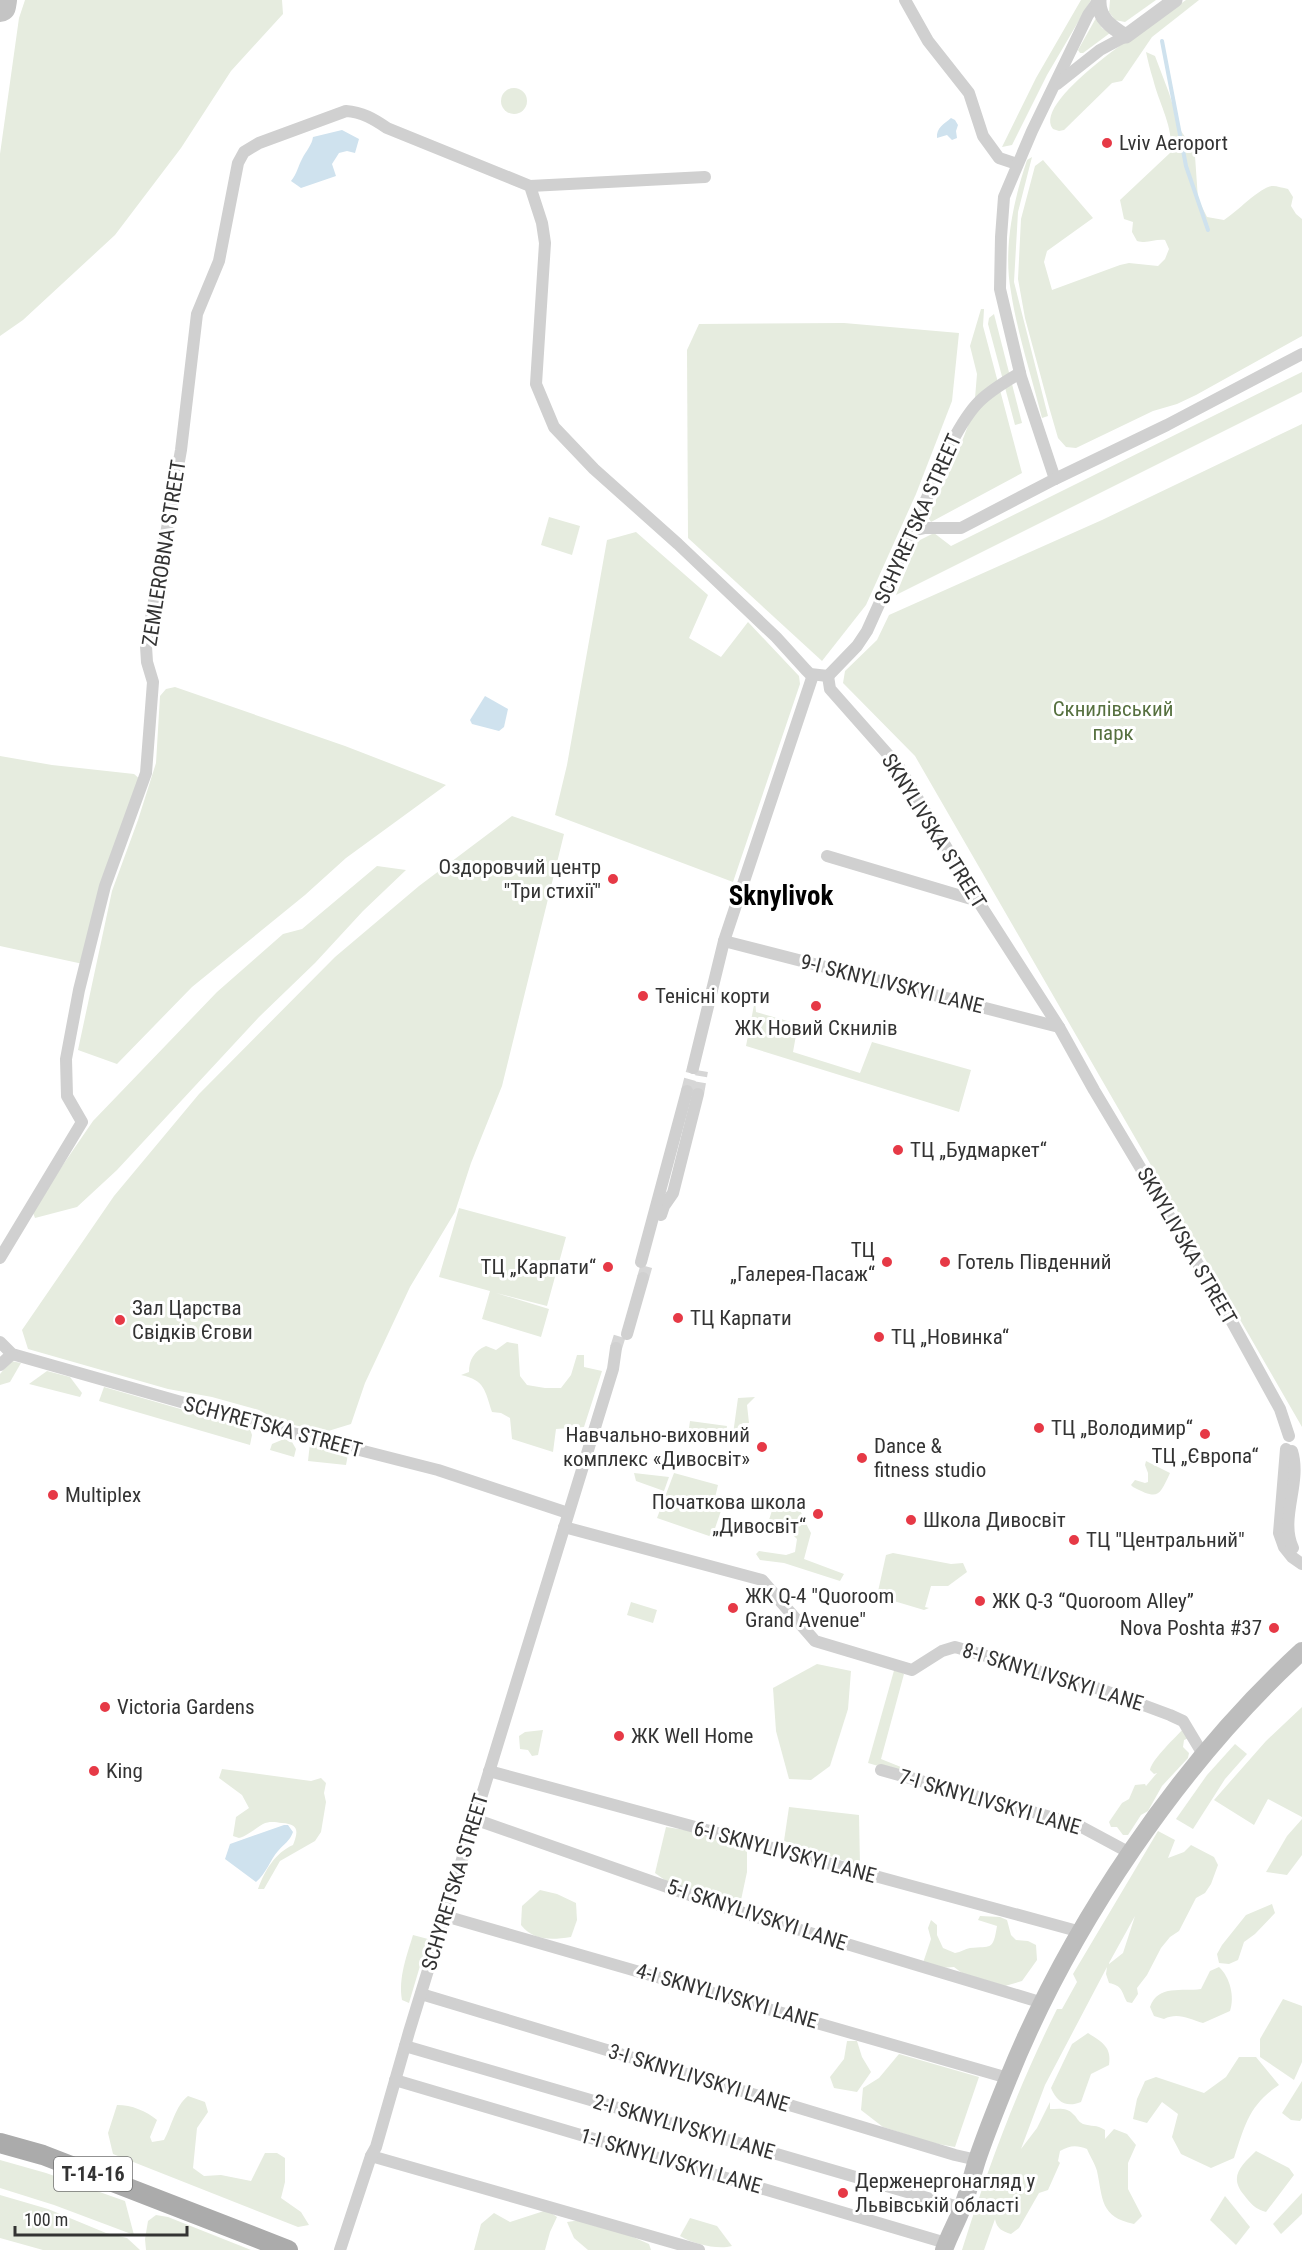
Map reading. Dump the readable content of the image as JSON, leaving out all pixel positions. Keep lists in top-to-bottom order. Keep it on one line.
{"streets":{"main road":["Т-14-16"],"street":["SCHYRETSKA STREET","ZEMLEROBNA STREET","SKNYLIVSKA STREET","9-I SKNYLIVSKYI LANE","8-I SKNYLIVSKYI LANE","7-I SKNYLIVSKYI LANE","6-I SKNYLIVSKYI LANE","5-I SKNYLIVSKYI LANE","4-I SKNYLIVSKYI LANE","3-I SKNYLIVSKYI LANE","2-I SKNYLIVSKYI LANE","1-I SKNYLIVSKYI LANE"]},"crossings":[["SCHYRETSKA STREET","SKNYLIVSKA STREET"],["SCHYRETSKA STREET","8-I SKNYLIVSKYI LANE"],["SCHYRETSKA STREET","6-I SKNYLIVSKYI LANE"],["SCHYRETSKA STREET","5-I SKNYLIVSKYI LANE"],["SCHYRETSKA STREET","4-I SKNYLIVSKYI LANE"],["SCHYRETSKA STREET","3-I SKNYLIVSKYI LANE"],["SCHYRETSKA STREET","2-I SKNYLIVSKYI LANE"],["SCHYRETSKA STREET","1-I SKNYLIVSKYI LANE"],["SKNYLIVSKA STREET","9-I SKNYLIVSKYI LANE"]],"districts":["Sknylivok"],"parks":["Скнилівський парк"],"places":["Lviv Aeroport","Оздоровчий центр \"Три стихії\"","Тенісні корти","ЖК Новий Скнилів","ТЦ „Будмаркет“","ТЦ „Галерея-Пасаж“","Готель Південний","ТЦ „Карпати“","ТЦ Карпати","Зал Царства Свідків Єгови","ТЦ „Новинка“","ТЦ „Володимир“","ТЦ „Європа“","Навчально-виховний комплекс «Дивосвіт»","Dance & fitness studio","Multiplex","Початкова школа „Дивосвіт“","Школа Дивосвіт","ТЦ \"Центральний\"","ЖК Q-3 “Quoroom Alley”","ЖК Q-4 \"Quoroom Grand Avenue\"","Nova Poshta #37","Victoria Gardens","ЖК Well Home","King","Держенергонагляд у Львівській області"],"scale_bar":"100 m"}
